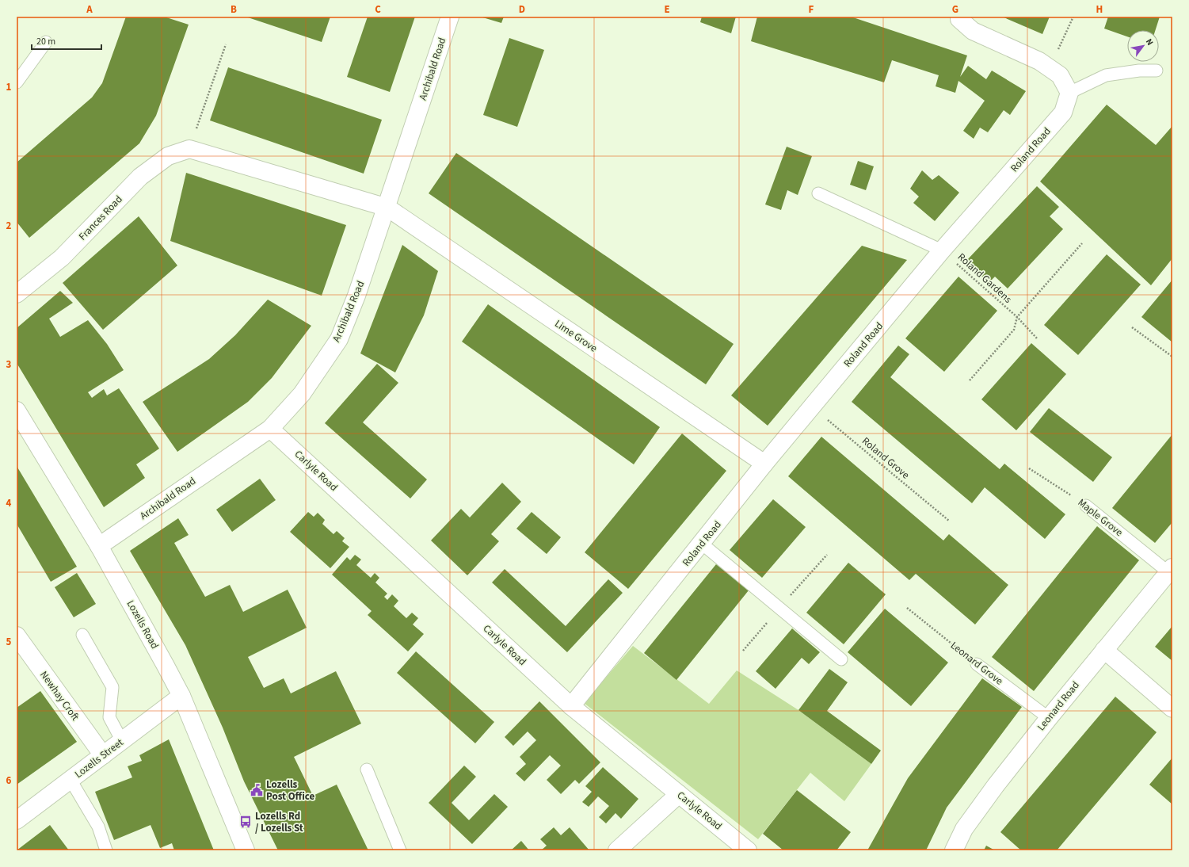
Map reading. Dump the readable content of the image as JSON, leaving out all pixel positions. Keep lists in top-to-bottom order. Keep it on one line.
{"streets":{"street":["Archibald Road","Roland Road","Frances Road","Lime Grove","Carlyle Road","Lozells Road","Newhay Croft","Leonard Road","Lozells Street"],"lane":["Maple Grove","Leonard Grove"],"path":["Roland Gardens","Roland Grove"]},"crossings":[["Archibald Road","Lime Grove"],["Archibald Road","Carlyle Road"],["Archibald Road","Lozells Road"],["Roland Road","Roland Gardens"],["Roland Road","Lime Grove"],["Roland Road","Roland Grove"],["Roland Road","Carlyle Road"],["Maple Grove","Leonard Road"],["Lozells Road","Lozells Street"],["Leonard Grove","Leonard Road"],["Newhay Croft","Lozells Street"]],"places":{"public building":["Lozells Post Office"],"bus stop":["Lozells Rd / Lozells St"]},"scale_bar":"20 m","north":"top right","grid":{"columns":["A","B","C","D","E","F","G","H"],"rows":["1","2","3","4","5","6"]}}
